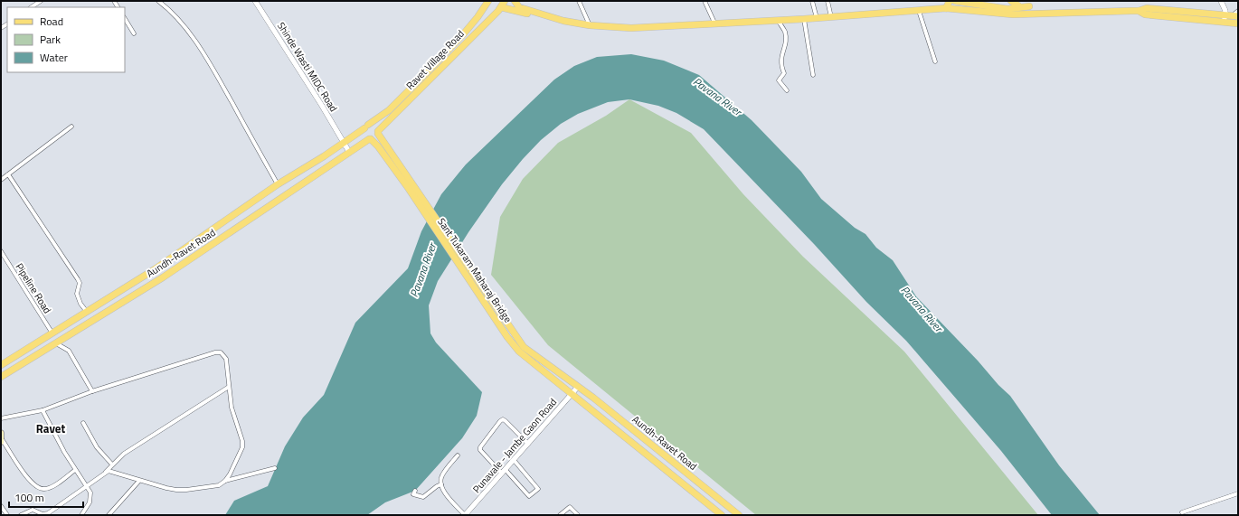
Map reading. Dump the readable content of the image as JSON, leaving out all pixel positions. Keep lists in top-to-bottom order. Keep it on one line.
{"streets":{"main road":["Ravet Village Road","Aundh-Ravet Road","Sant Tukaram Maharaj Bridge"],"street":["Shinde Wasti MIDC Road","Pipeline Road","Punavale - Jambe Gaon Road"]},"crossings":[["Ravet Village Road","Aundh-Ravet Road"],["Shinde Wasti MIDC Road","Aundh-Ravet Road"],["Aundh-Ravet Road","Sant Tukaram Maharaj Bridge"],["Aundh-Ravet Road","Pipeline Road"],["Aundh-Ravet Road","Punavale - Jambe Gaon Road"]],"districts":["Ravet"],"water":["Pavana River"],"legend":["Road","Park","Water"],"scale_bar":"100 m"}
